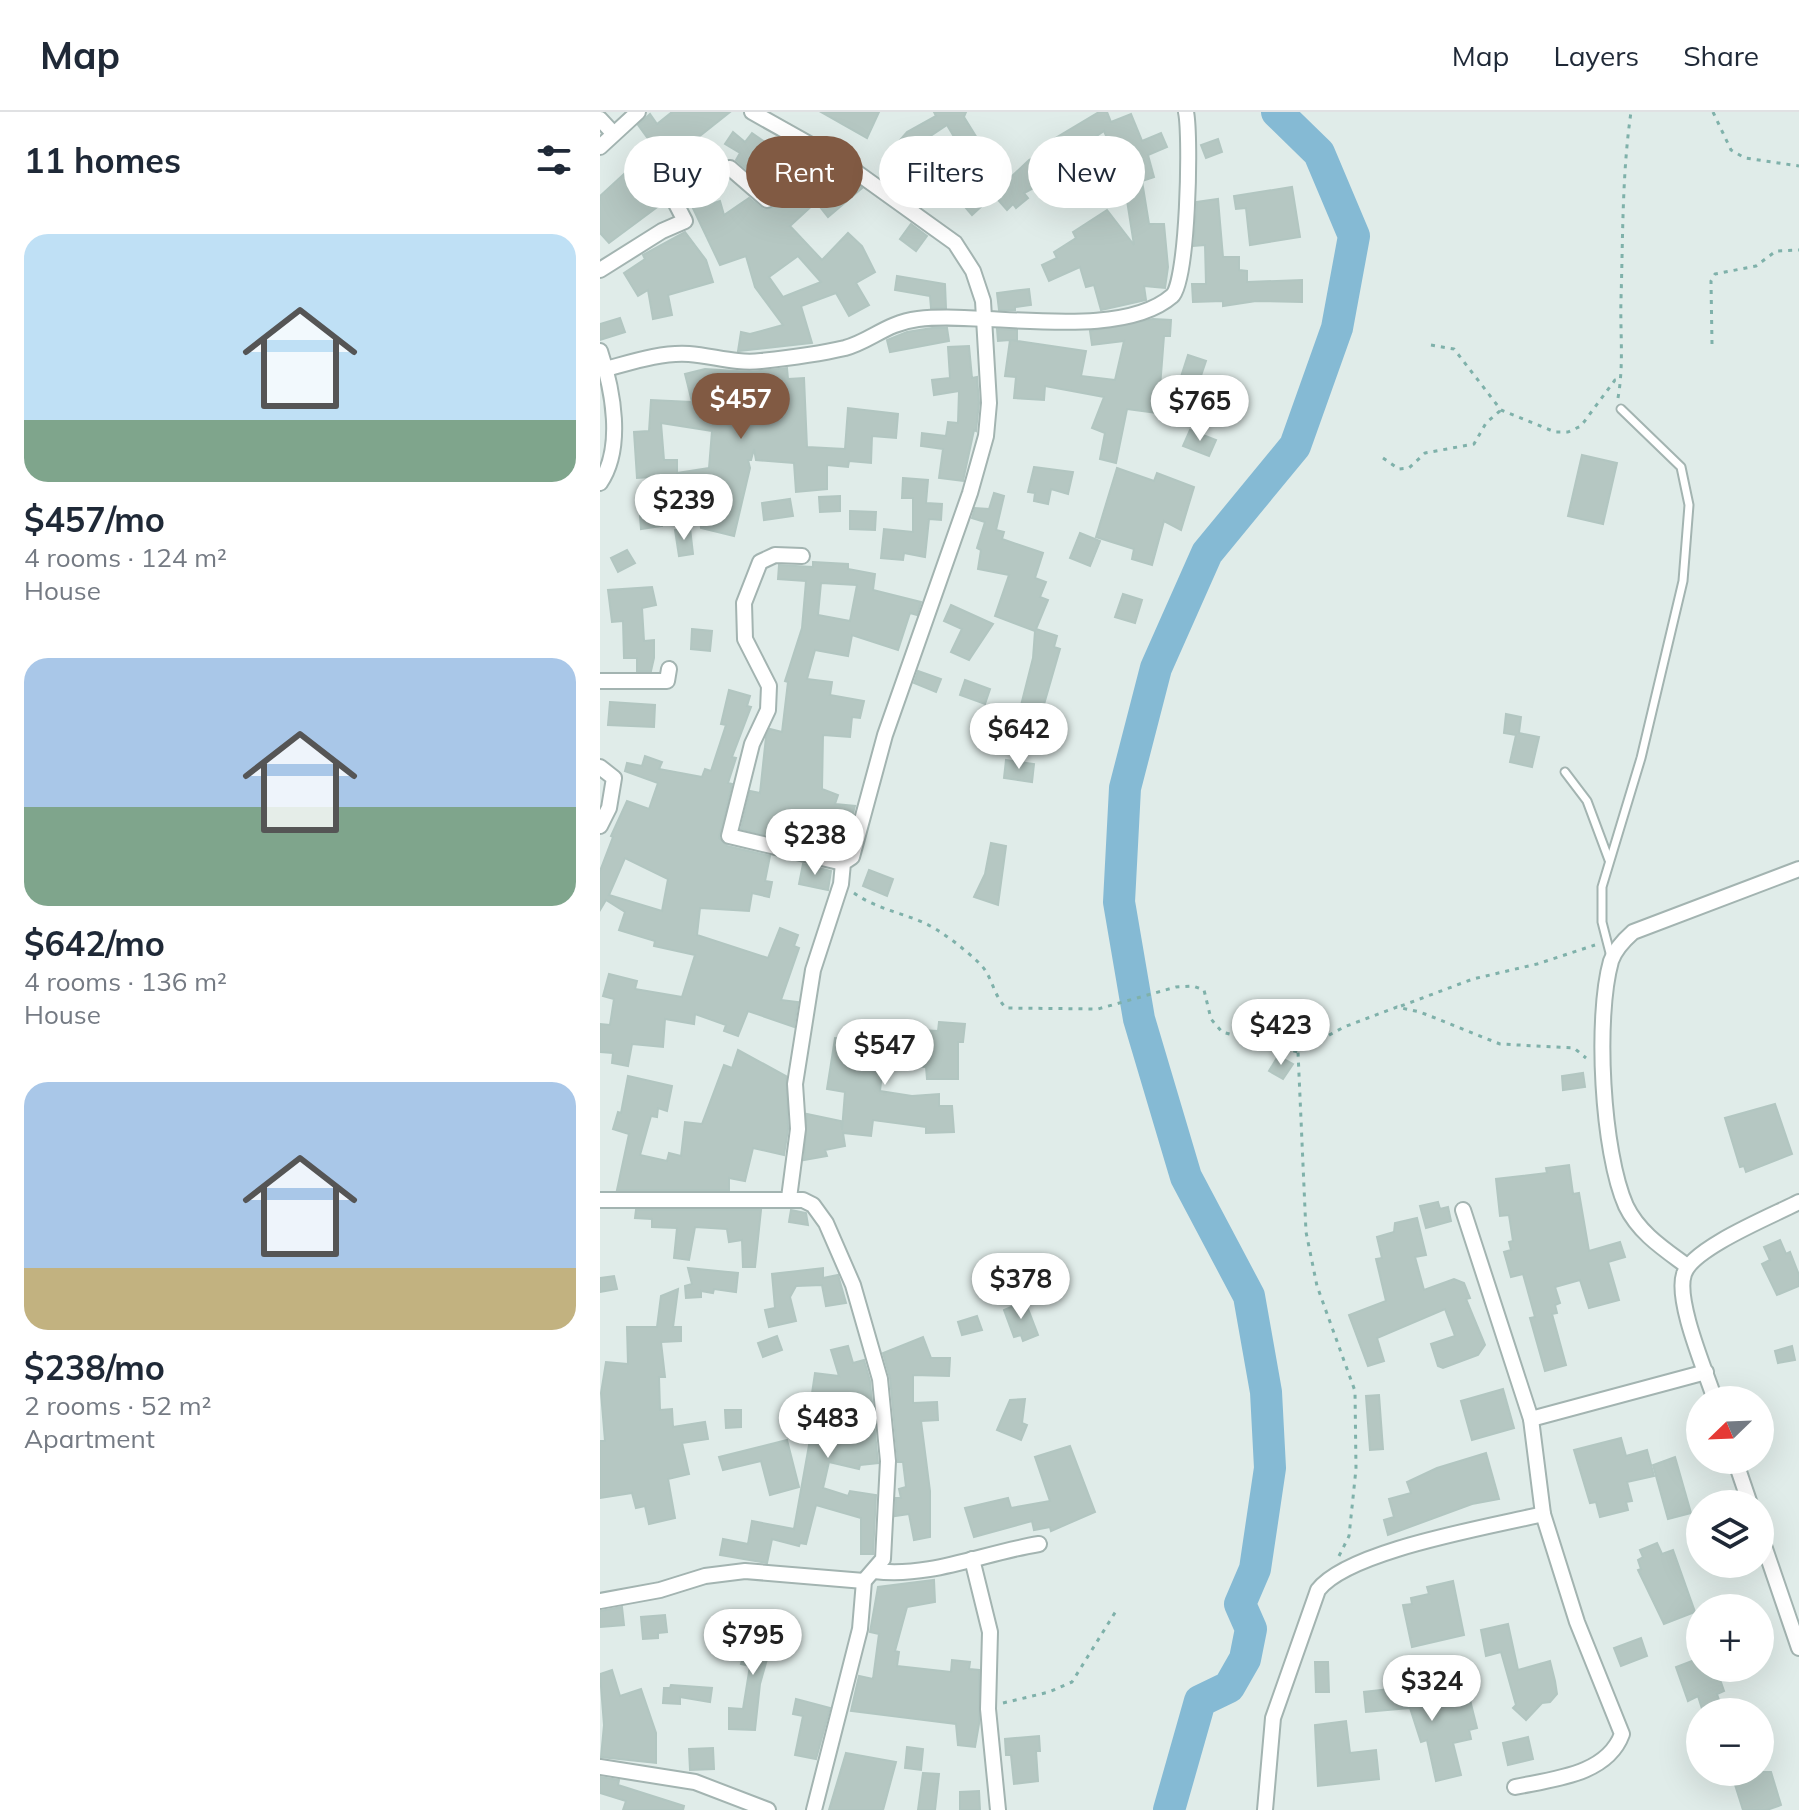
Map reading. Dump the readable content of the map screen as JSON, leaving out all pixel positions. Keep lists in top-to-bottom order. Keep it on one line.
{"north":"bottom left","page":{"header":"Map","nav":["Map","Layers","Share"],"heading":"11 homes","chip":["Buy","Rent","Filters","New"],"list":[{"name":"$457/mo","note":"4 rooms · 124 m² · House"},{"name":"$642/mo","note":"4 rooms · 136 m² · House"},{"name":"$238/mo","note":"2 rooms · 52 m² · Apartment"}],"price":["$457","$765","$239","$642","$238","$423","$547","$378","$483","$795","$324"],"map_buttons":["+","−"]}}
